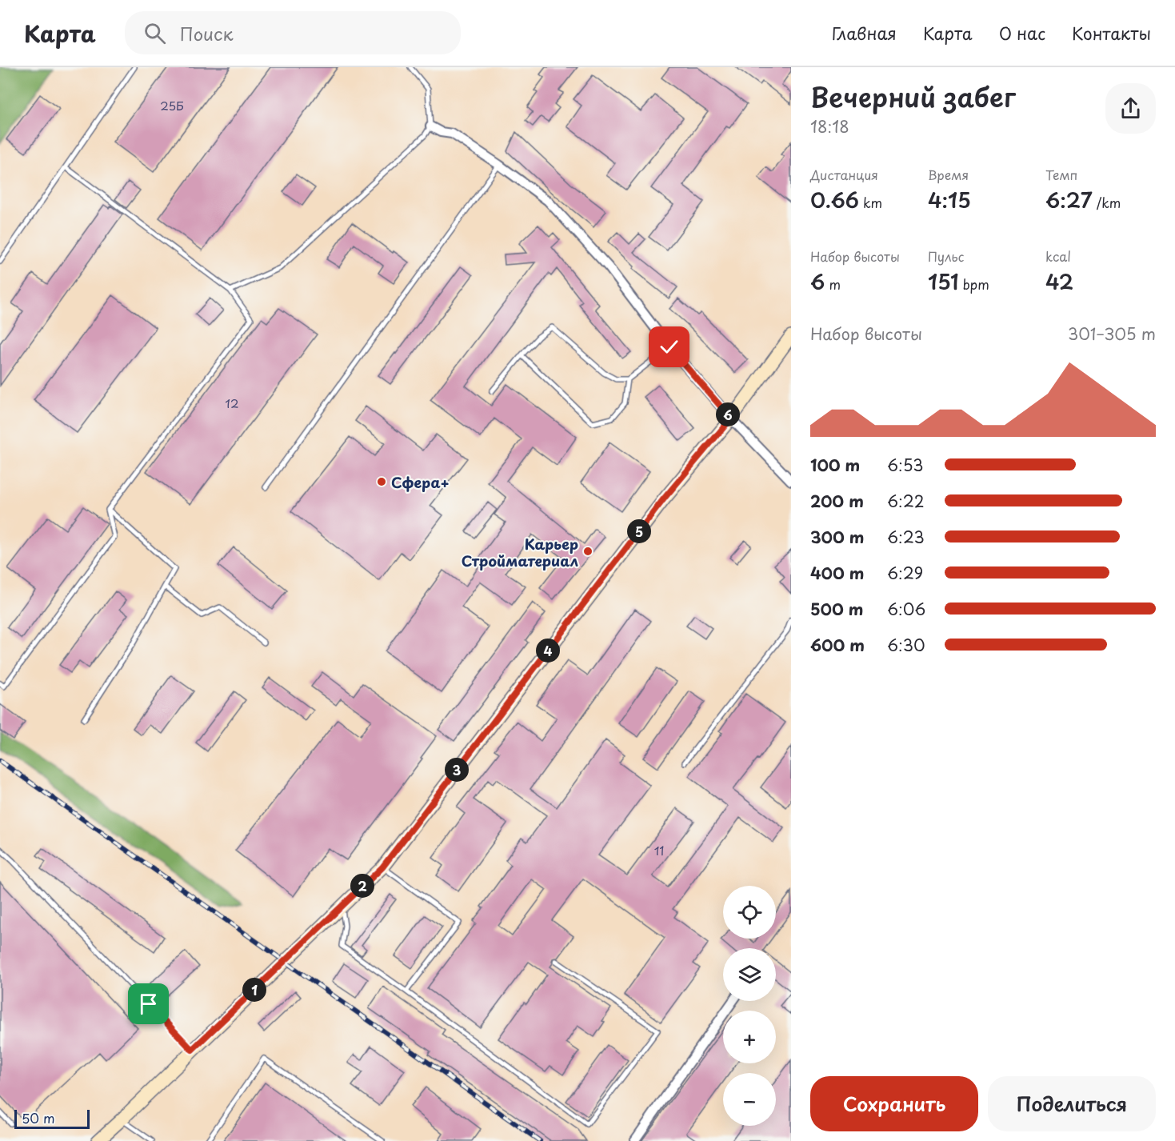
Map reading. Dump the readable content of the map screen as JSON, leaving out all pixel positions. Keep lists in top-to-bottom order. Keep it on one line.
{"places":["Сфера+","Карьер Стройматериал"],"house_numbers":["25Б","12","11"],"scale_bar":"50 m","page":{"header":"Карта","search":"Поиск","nav":["Главная","Карта","О нас","Контакты"],"heading":["Вечерний забег","18:18"],"stats":[["Дистанция","0.66 km"],["Время","4:15"],["Темп","6:27 /km"],["Набор высоты","6 m"],["Пульс","151 bpm"],["kcal","42"]],"chart":["Набор высоты","301–305 m"],"pins":["6","5","4","3","2","1"],"list":[{"name":"100 m","note":"6:53"},{"name":"200 m","note":"6:22"},{"name":"300 m","note":"6:23"},{"name":"400 m","note":"6:29"},{"name":"500 m","note":"6:06"},{"name":"600 m","note":"6:30"}],"map_buttons":["+","−"],"buttons":["Сохранить","Поделиться"],"scale":"50 m"}}
